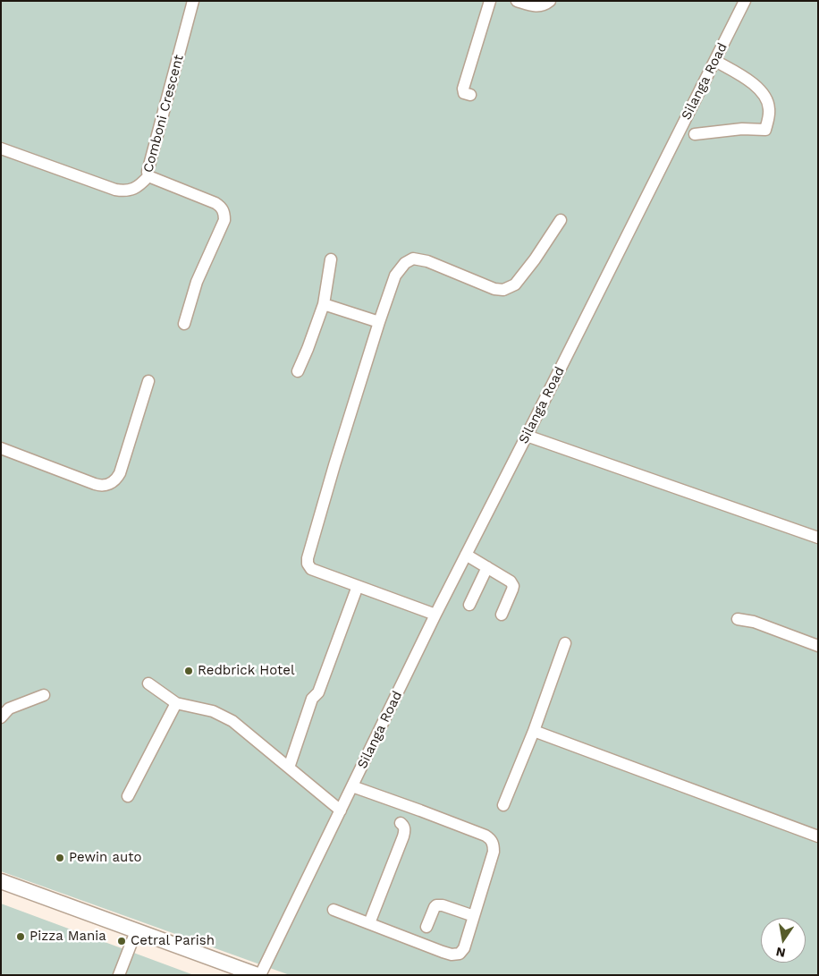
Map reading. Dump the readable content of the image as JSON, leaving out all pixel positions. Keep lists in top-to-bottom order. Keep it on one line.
{"streets":{"street":["Silanga Road","Comboni Crescent"]},"places":["Redbrick Hotel","Pewin auto","Pizza Mania","Cetral Parish"],"north":"bottom"}
